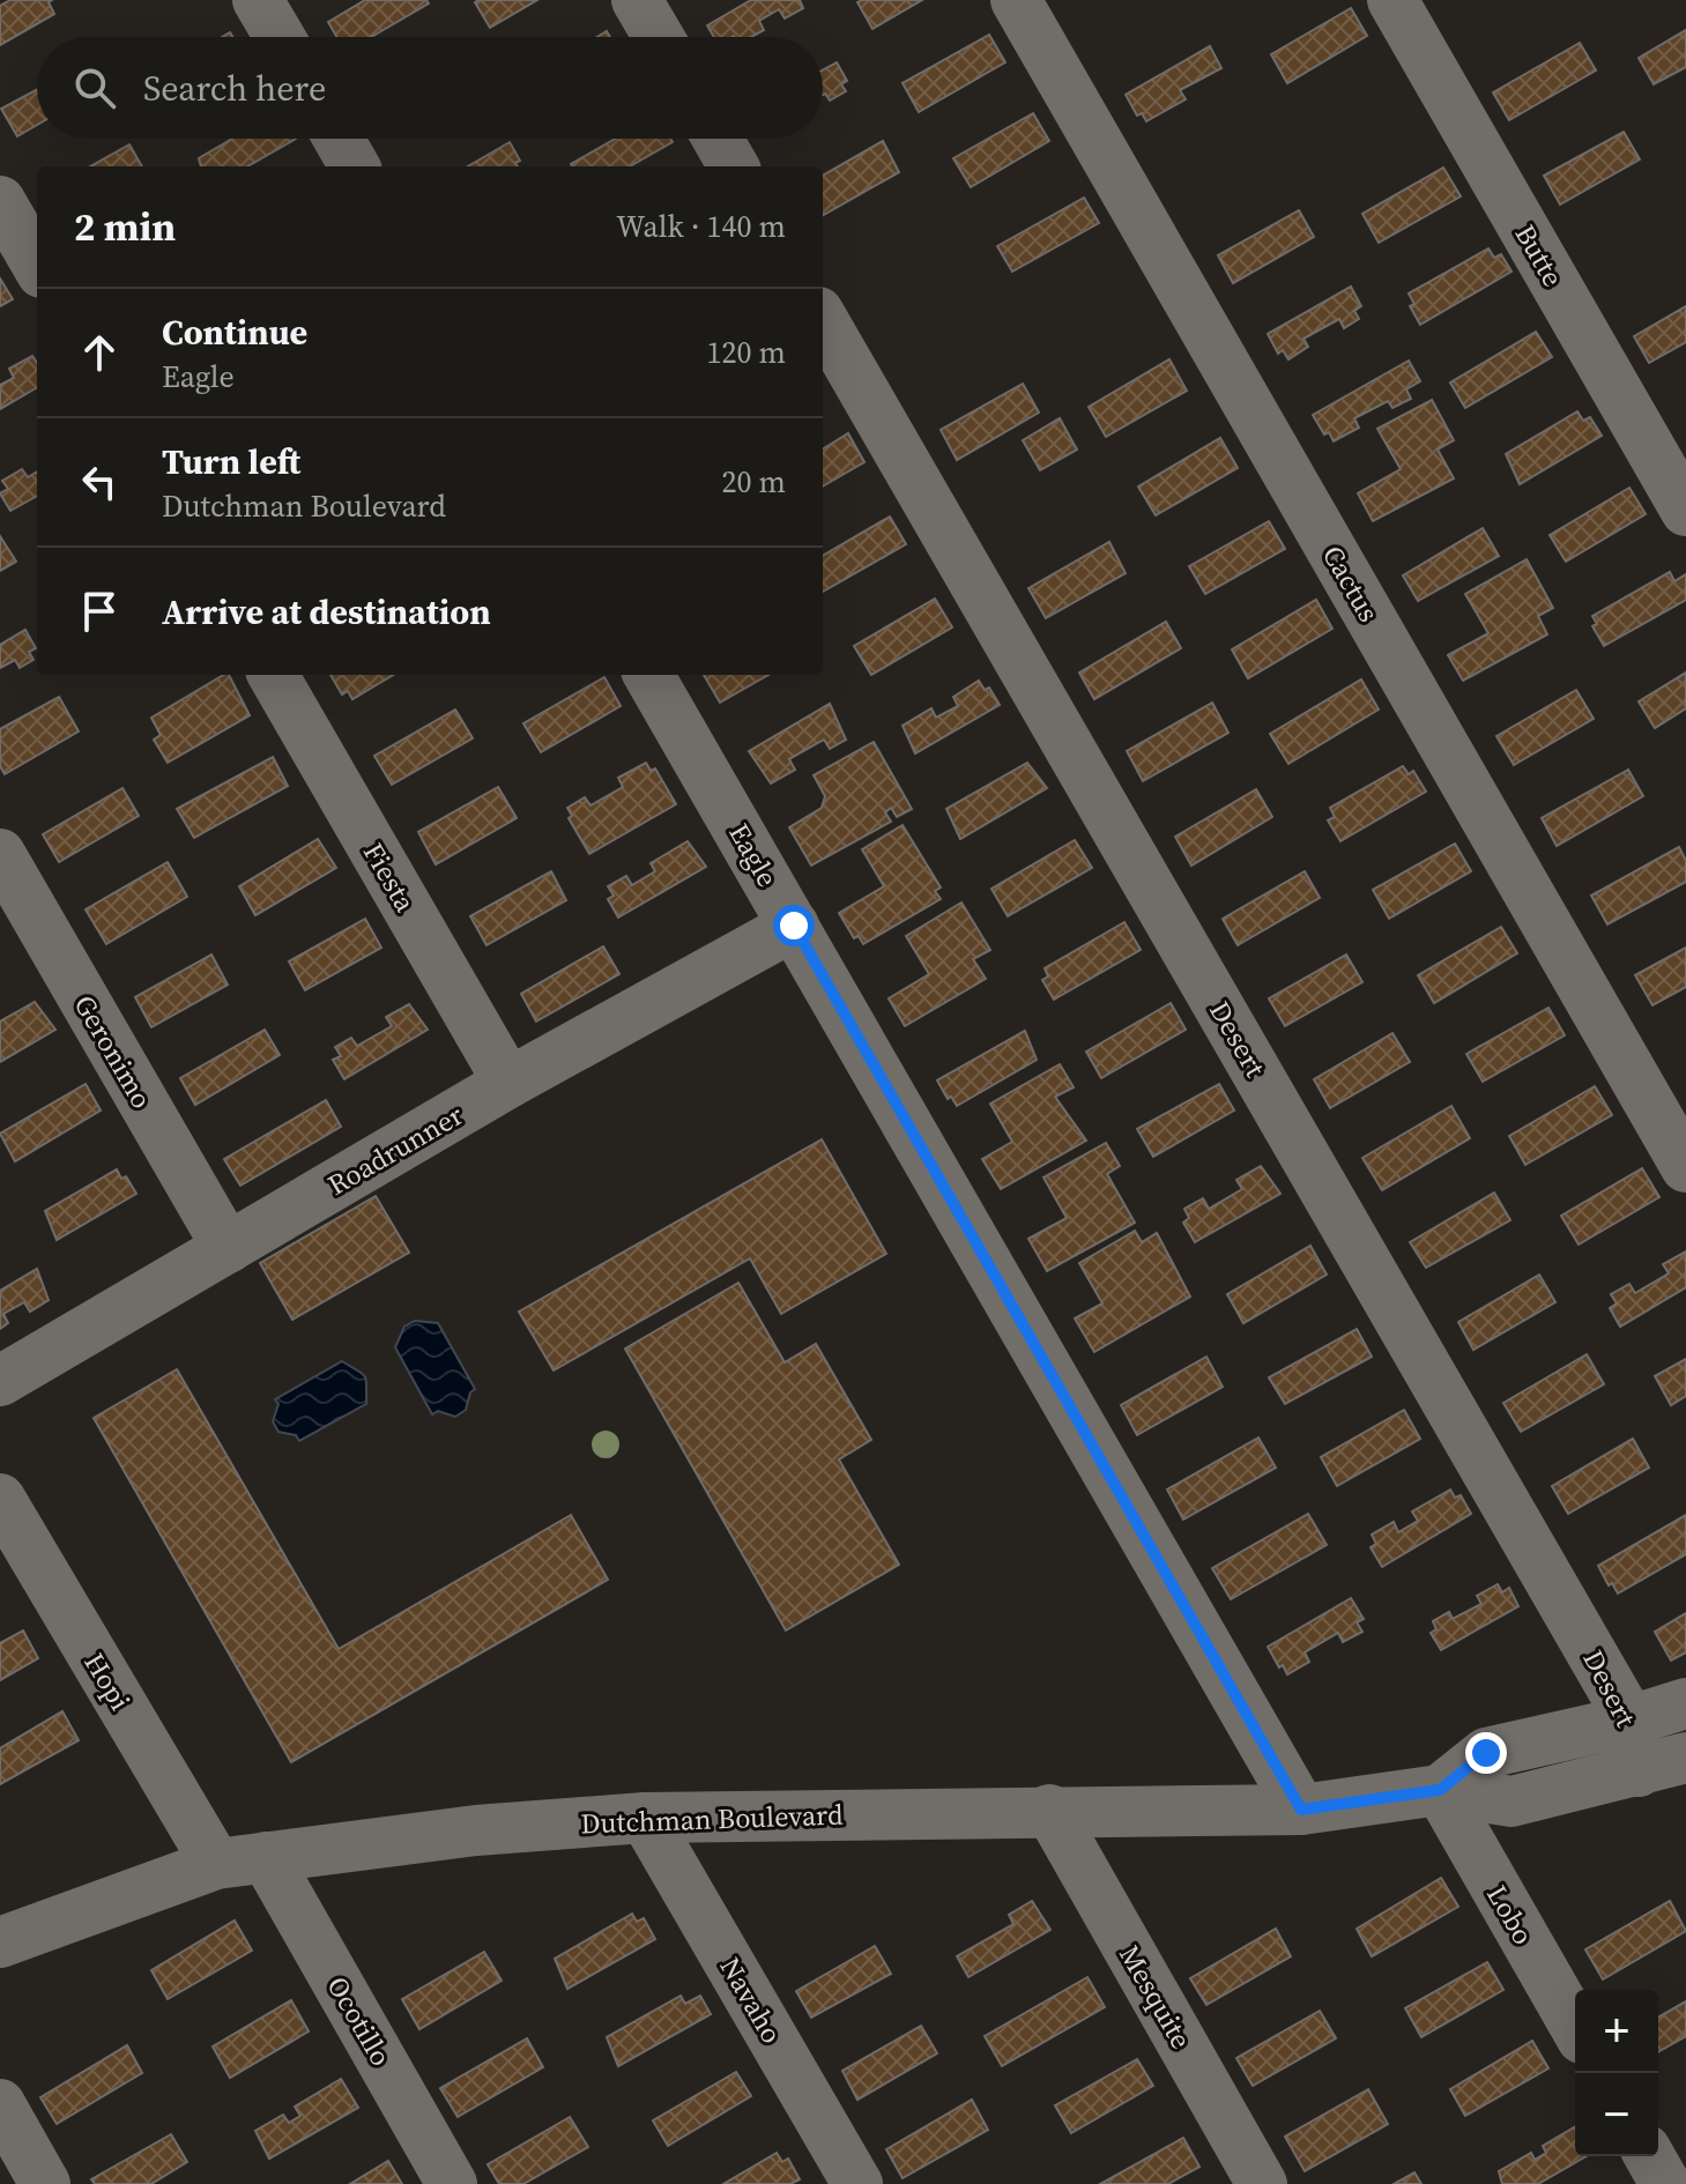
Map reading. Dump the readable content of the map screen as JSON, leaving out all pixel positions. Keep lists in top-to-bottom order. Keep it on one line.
{"streets":{"lane":["Butte","Cactus","Eagle","Fiesta","Desert","Geronimo","Roadrunner","Hopi","Dutchman Boulevard","Lobo","Mesquite","Navaho","Ocotillo"]},"crossings":[["Eagle","Roadrunner"],["Eagle","Dutchman Boulevard"],["Fiesta","Roadrunner"],["Desert","Dutchman Boulevard"],["Geronimo","Roadrunner"],["Hopi","Dutchman Boulevard"],["Dutchman Boulevard","Lobo"],["Dutchman Boulevard","Mesquite"],["Dutchman Boulevard","Navaho"],["Dutchman Boulevard","Ocotillo"]],"page":{"search":"Search here","heading":["2 min","Walk · 140 m"],"list":[["Continue","Eagle","120 m"],["Turn left","Dutchman Boulevard","20 m"],"Arrive at destination"],"map_buttons":["+","−"]}}
